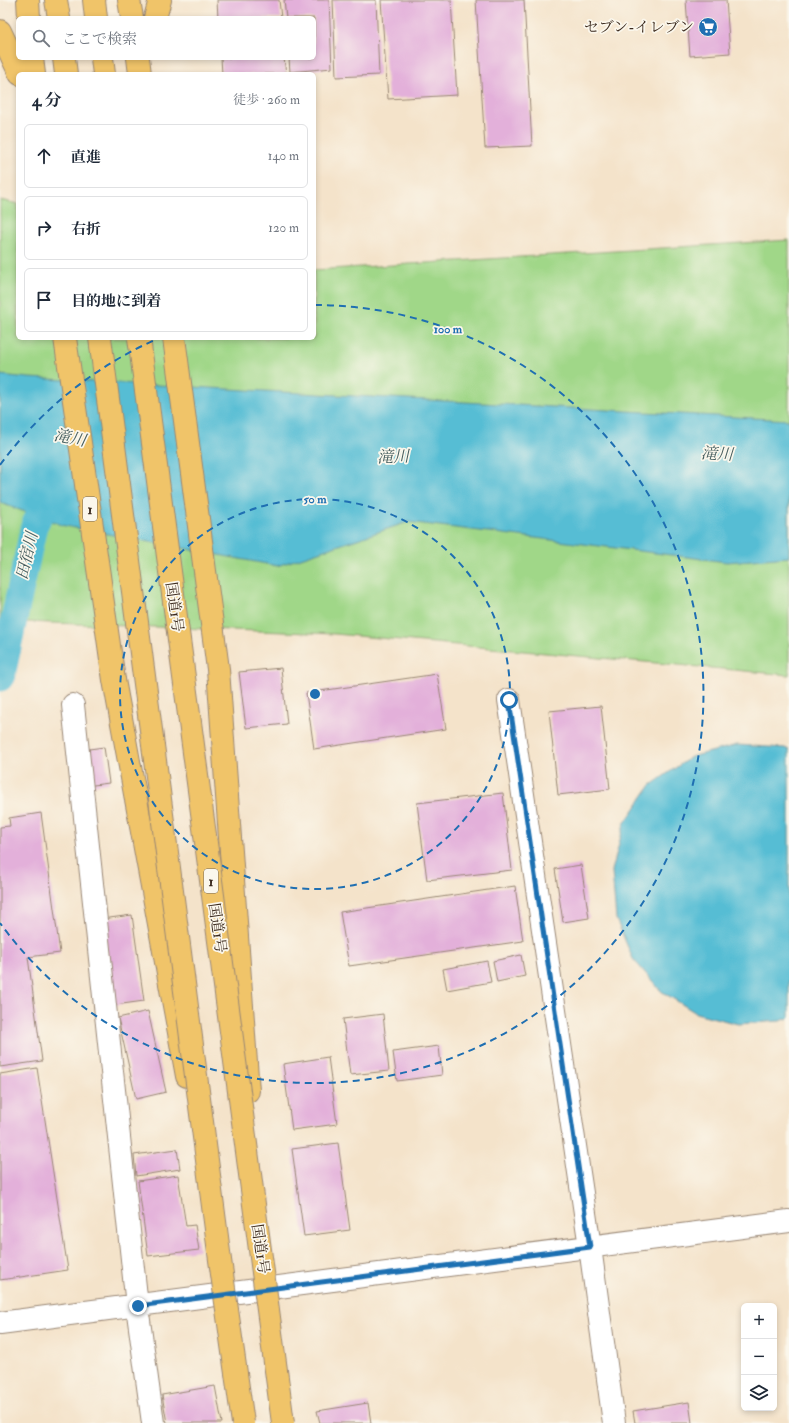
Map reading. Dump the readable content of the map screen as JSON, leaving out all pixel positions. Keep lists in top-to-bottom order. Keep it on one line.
{"streets":{"highway":["1","国道1号"]},"crossings":[["1","国道1号"]],"water":["滝川","田宿川"],"places":{"supermarket":["セブン-イレブン"]},"page":{"search":"ここで検索","heading":["4 分","徒歩 · 260 m"],"list":[["直進","140 m"],["右折","120 m"],"目的地に到着"],"map_buttons":["+","−"]},"rings":["100 m","50 m"]}
